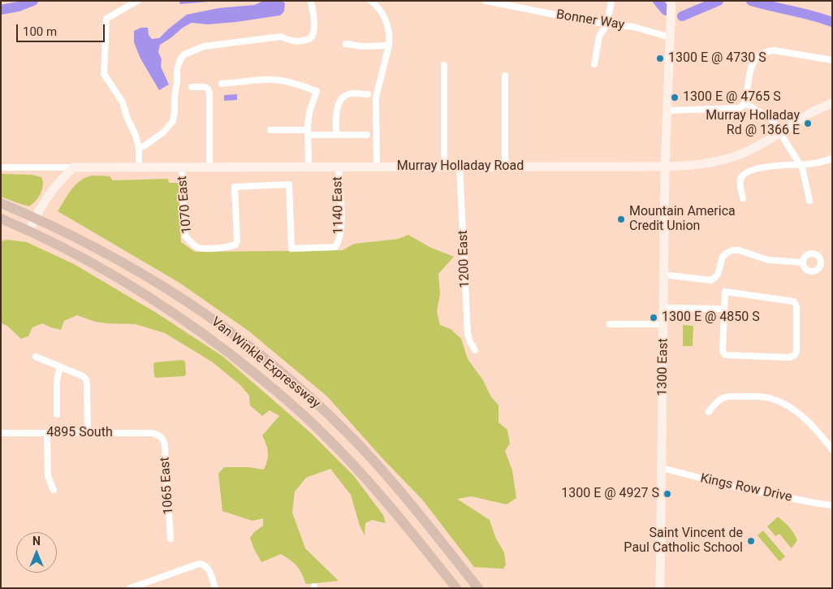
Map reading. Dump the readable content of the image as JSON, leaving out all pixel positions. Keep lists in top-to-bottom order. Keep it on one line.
{"streets":{"main road":["Murray Holladay Road","Van Winkle Expressway","1300 East"],"street":["Bonner Way","1070 East","1140 East","1200 East","4895 South","1065 East","Kings Row Drive"]},"crossings":[["Bonner Way","1300 East"],["Murray Holladay Road","1070 East"],["Murray Holladay Road","1140 East"],["Murray Holladay Road","1200 East"],["Murray Holladay Road","1300 East"],["1070 East","1140 East"],["1300 East","Kings Row Drive"],["4895 South","1065 East"]],"places":["1300 E @ 4730 S","1300 E @ 4765 S","Murray Holladay Rd @ 1366 E","Mountain America Credit Union","1300 E @ 4850 S","1300 E @ 4927 S","Saint Vincent de Paul Catholic School"],"scale_bar":"100 m","north":"top"}
